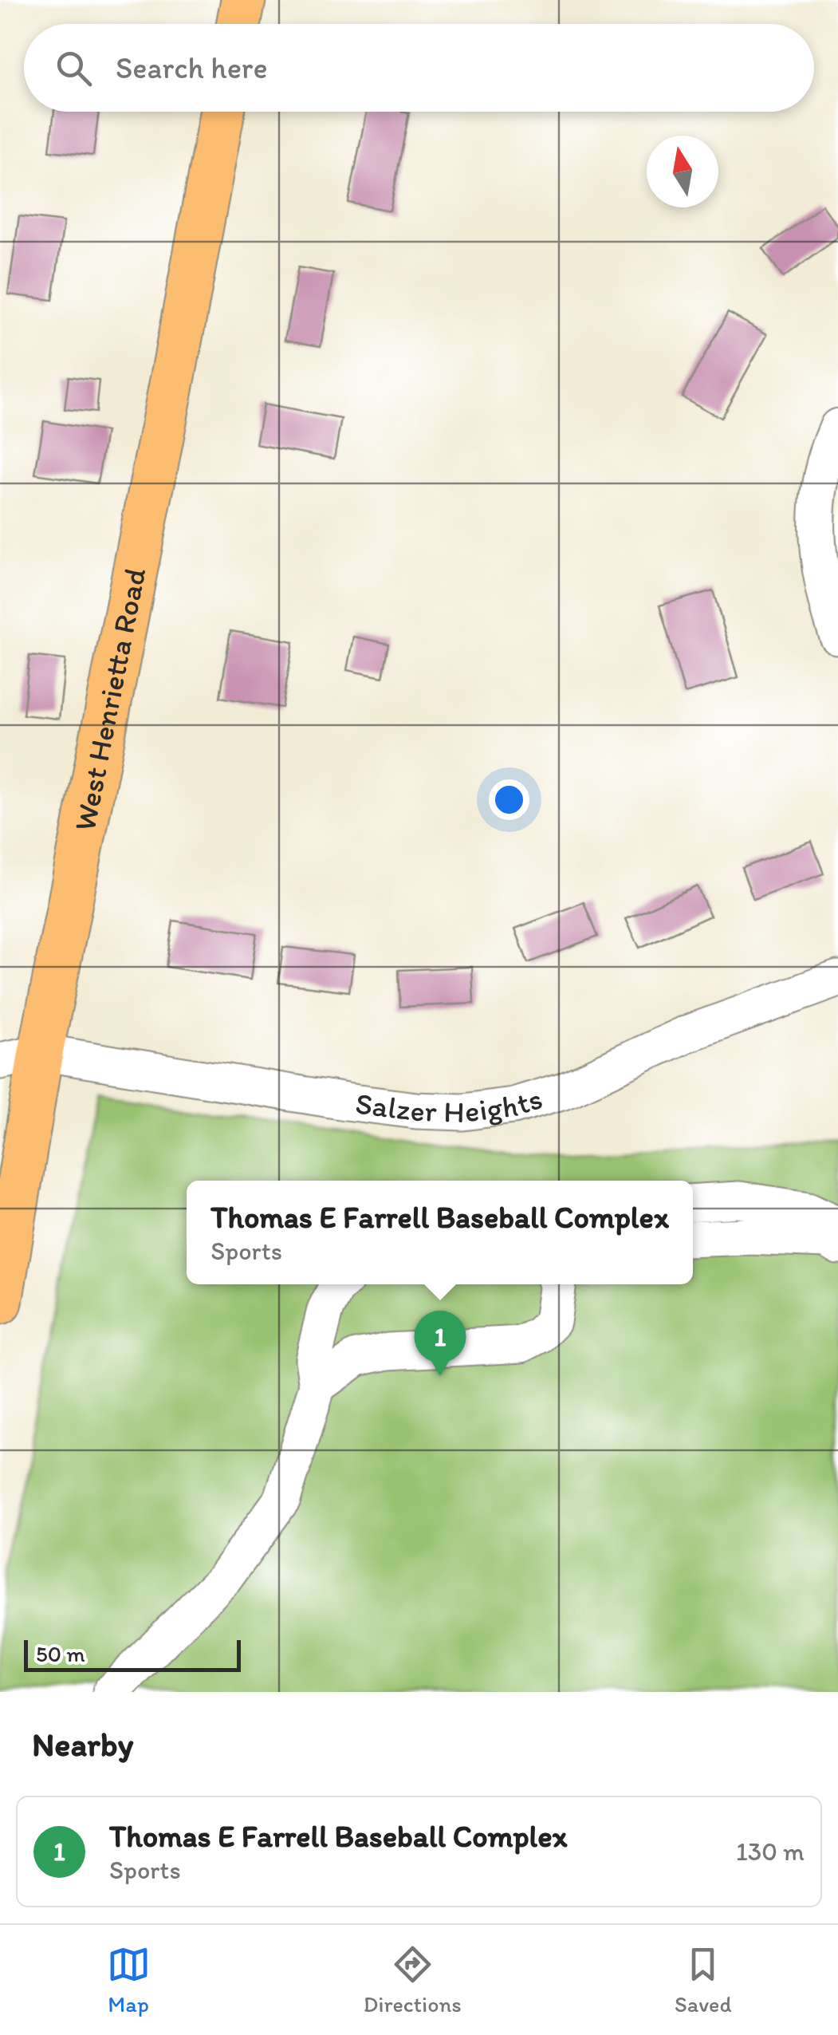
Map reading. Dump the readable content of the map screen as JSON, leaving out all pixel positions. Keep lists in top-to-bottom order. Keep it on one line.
{"streets":{"main road":["West Henrietta Road"],"street":["Salzer Heights"]},"crossings":[["West Henrietta Road","Salzer Heights"]],"scale_bar":"50 m","north":"top","page":{"search":"Search here","popup":["Thomas E Farrell Baseball Complex","Sports"],"pins":"1","scale":"50 m","heading":"Nearby","list":[{"mark":"1","name":"Thomas E Farrell Baseball Complex","note":"Sports","value":"130 m"}],"nav":["Map","Directions","Saved"]}}
